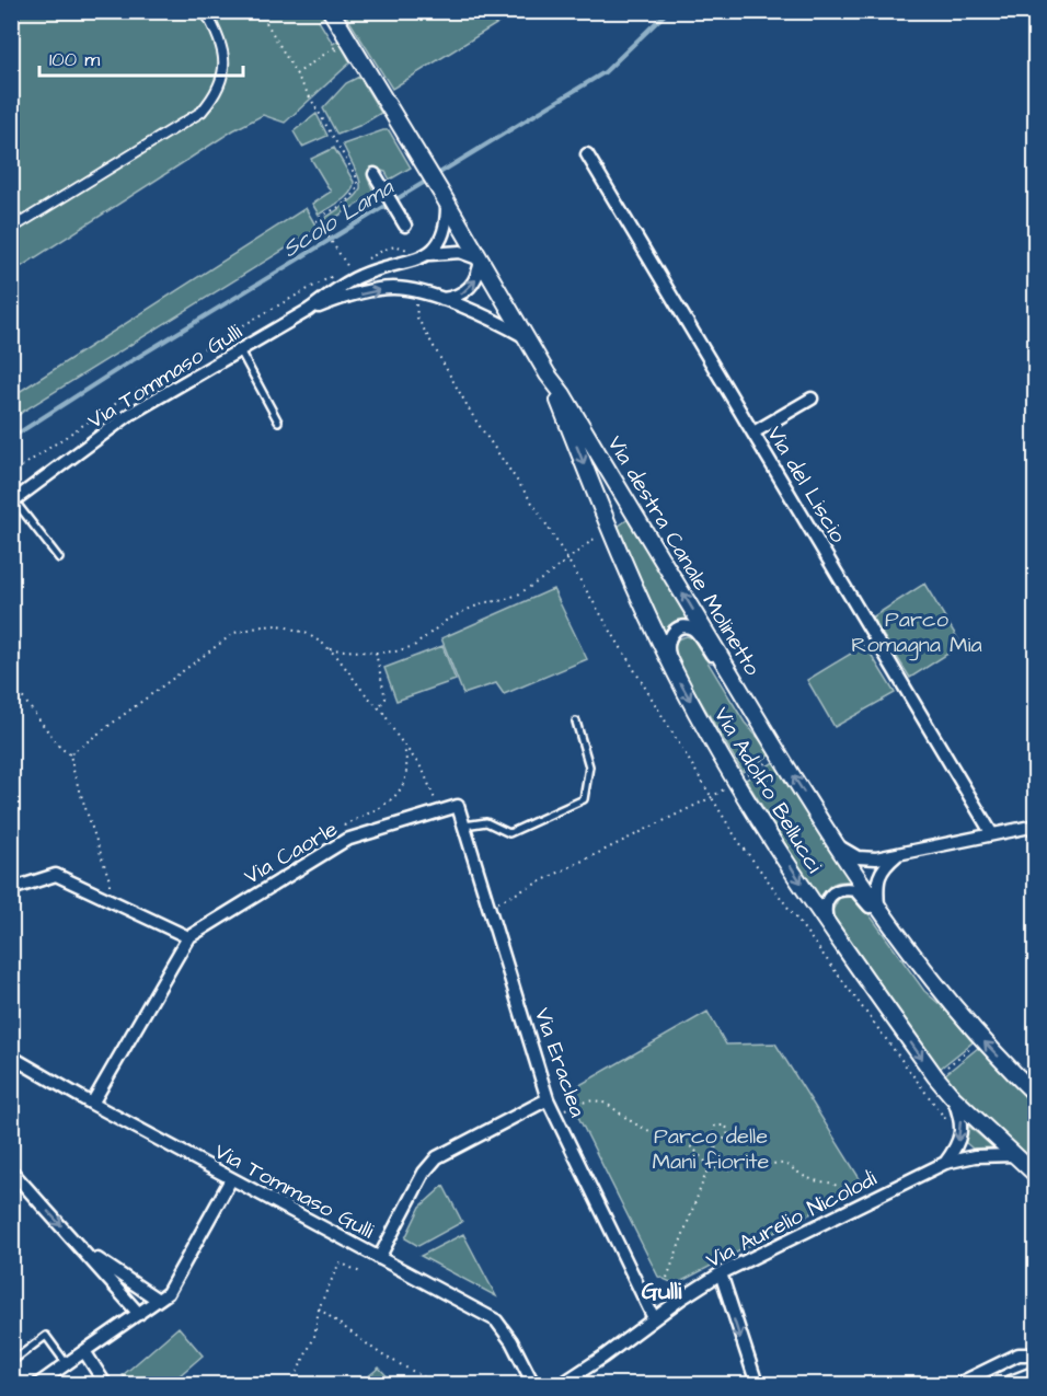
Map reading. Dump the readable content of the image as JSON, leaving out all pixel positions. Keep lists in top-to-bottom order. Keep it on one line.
{"streets":{"street":["Via Tommaso Gulli","Via del Liscio","Via destra Canale Molinetto","Via Adolfo Bellucci","Via Caorle","Via Eraclea","Via Aurelio Nicolodi"]},"crossings":[["Via Tommaso Gulli","Via destra Canale Molinetto"],["Via Tommaso Gulli","Via Caorle"],["Via destra Canale Molinetto","Via Adolfo Bellucci"],["Via Adolfo Bellucci","Via Aurelio Nicolodi"],["Via Caorle","Via Eraclea"],["Via Eraclea","Via Aurelio Nicolodi"]],"one_way":["Via destra Canale Molinetto","Via Adolfo Bellucci"],"districts":["Gulli"],"water":["Scolo Lama"],"parks":["Parco Romagna Mia","Parco delle Mani fiorite"],"scale_bar":"100 m"}
